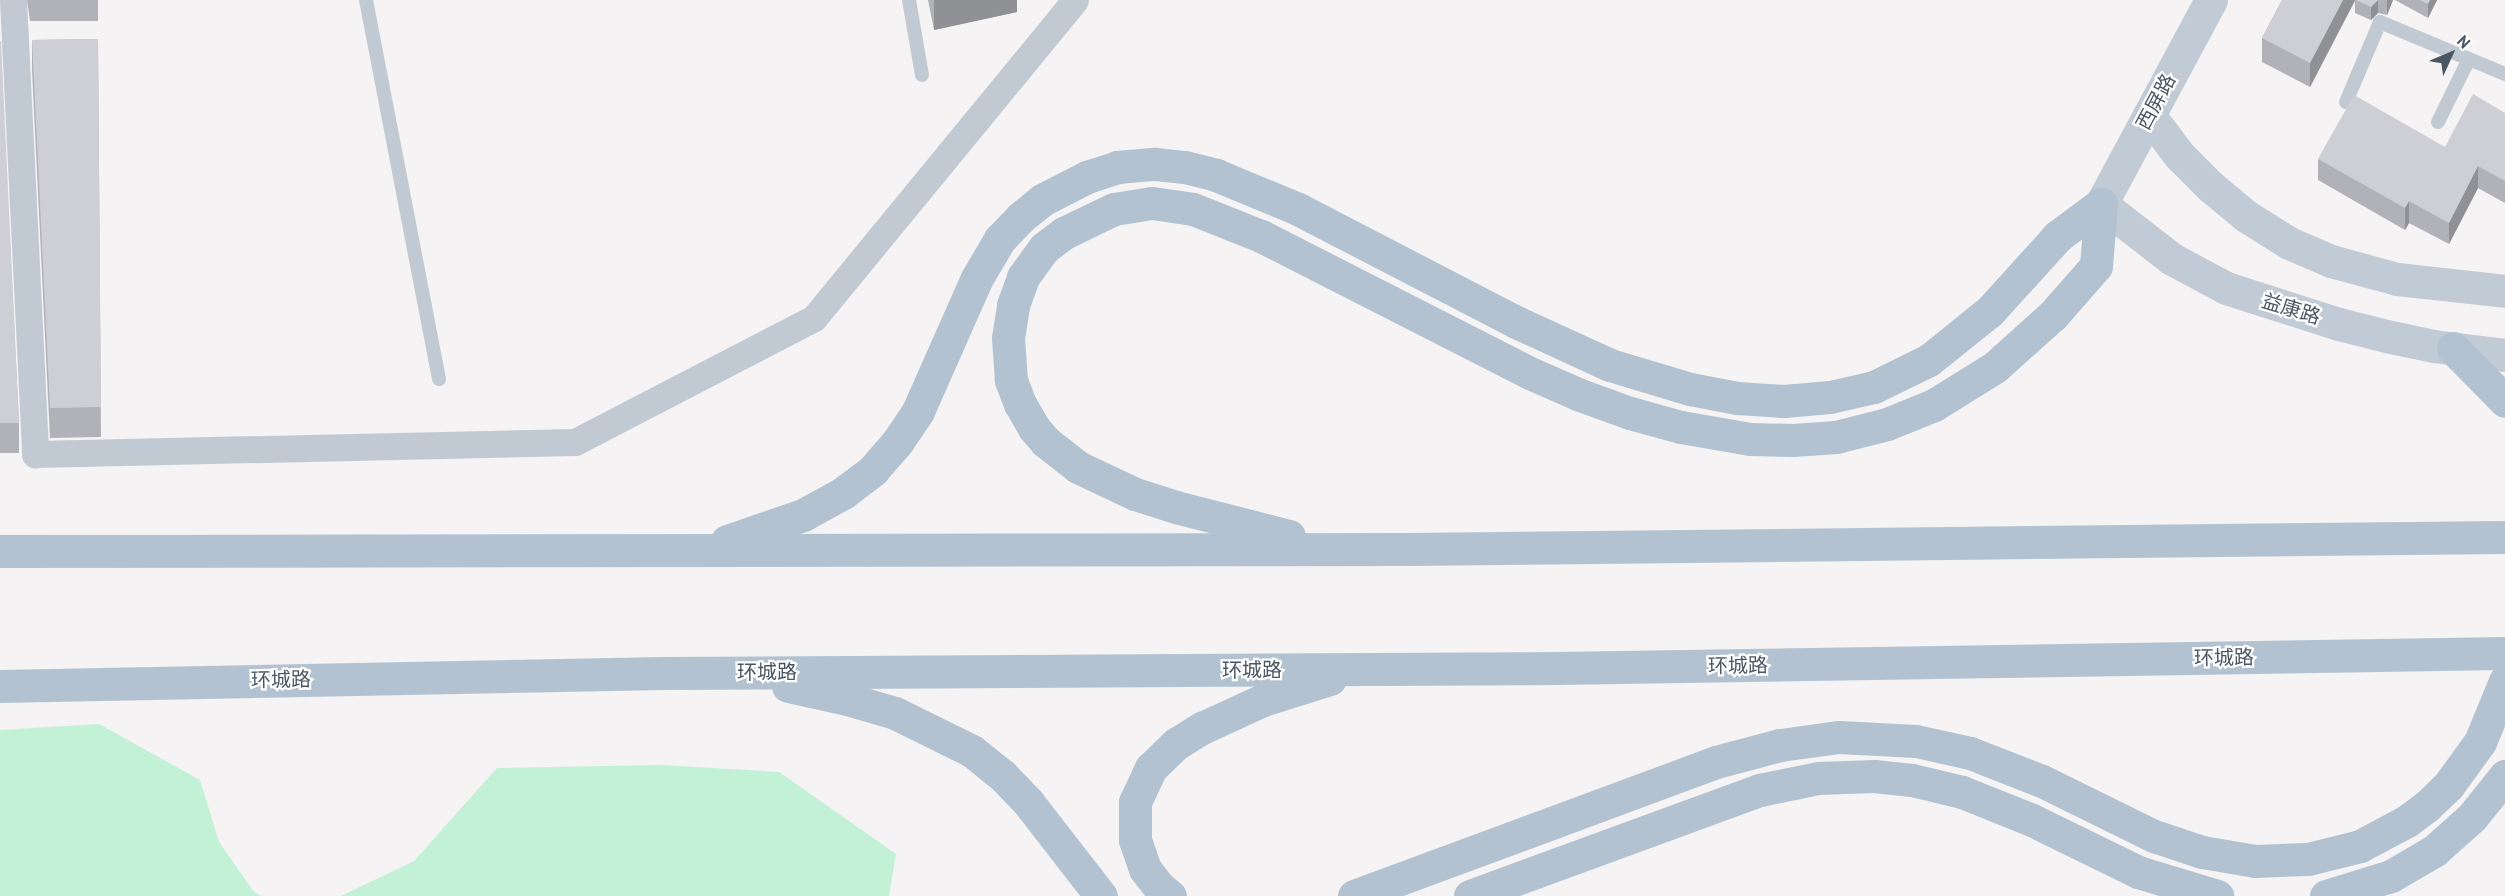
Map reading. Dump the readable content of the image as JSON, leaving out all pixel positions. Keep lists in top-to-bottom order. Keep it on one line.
{"streets":{"main road":["西屏路","益康路","环城路"]},"crossings":[["西屏路","益康路"]],"north":"top right"}
